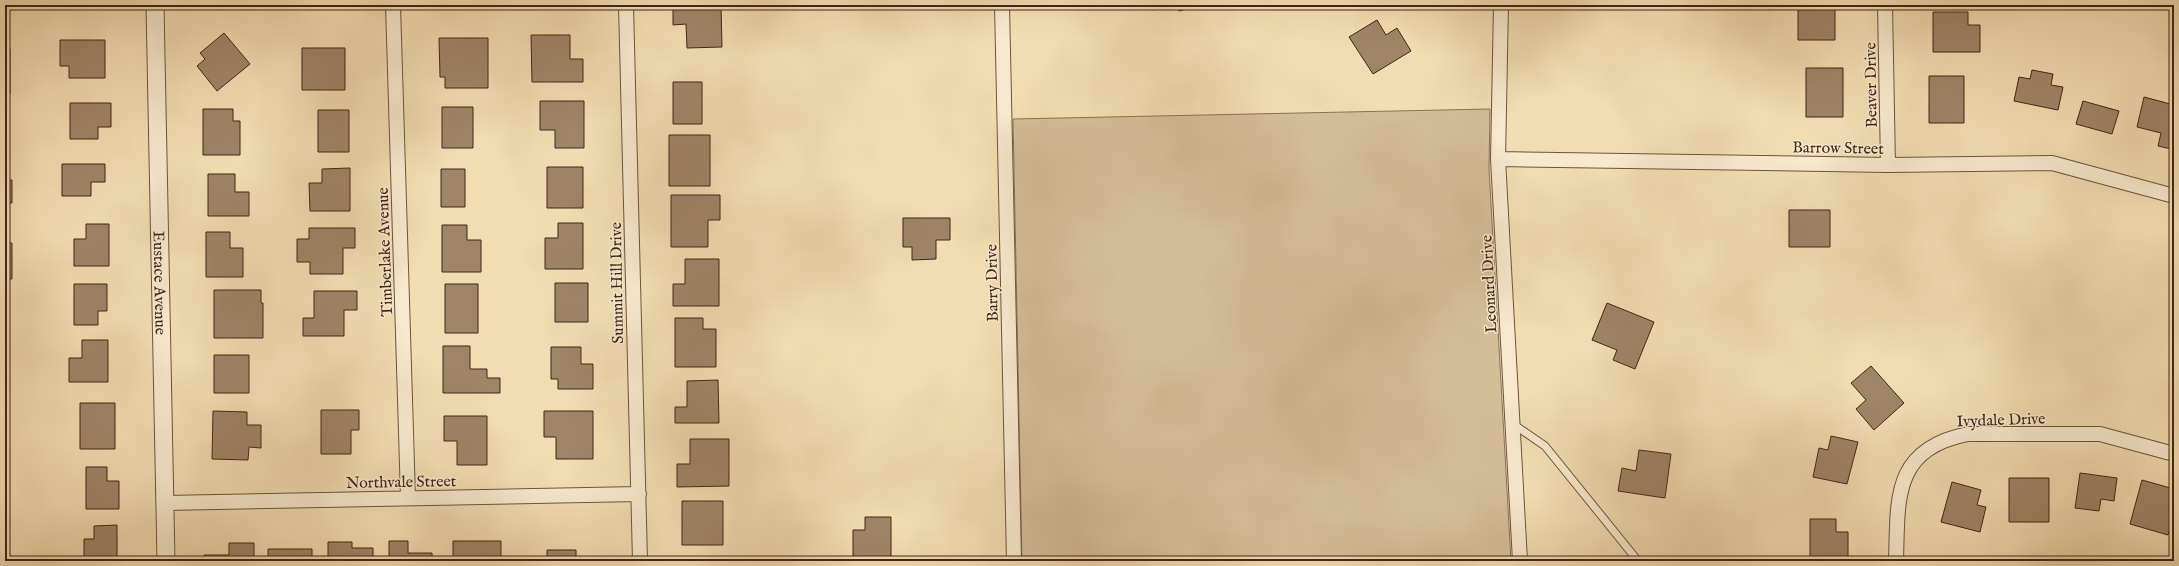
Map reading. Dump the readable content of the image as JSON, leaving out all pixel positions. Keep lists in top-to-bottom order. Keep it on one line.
{"streets":{"street":["Beaver Drive","Barrow Street","Timberlake Avenue","Eustace Avenue","Summit Hill Drive","Barry Drive","Leonard Drive","Ivydale Drive","Northvale Street"]},"crossings":[["Beaver Drive","Barrow Street"],["Barrow Street","Leonard Drive"],["Timberlake Avenue","Northvale Street"],["Eustace Avenue","Northvale Street"],["Summit Hill Drive","Northvale Street"]]}
